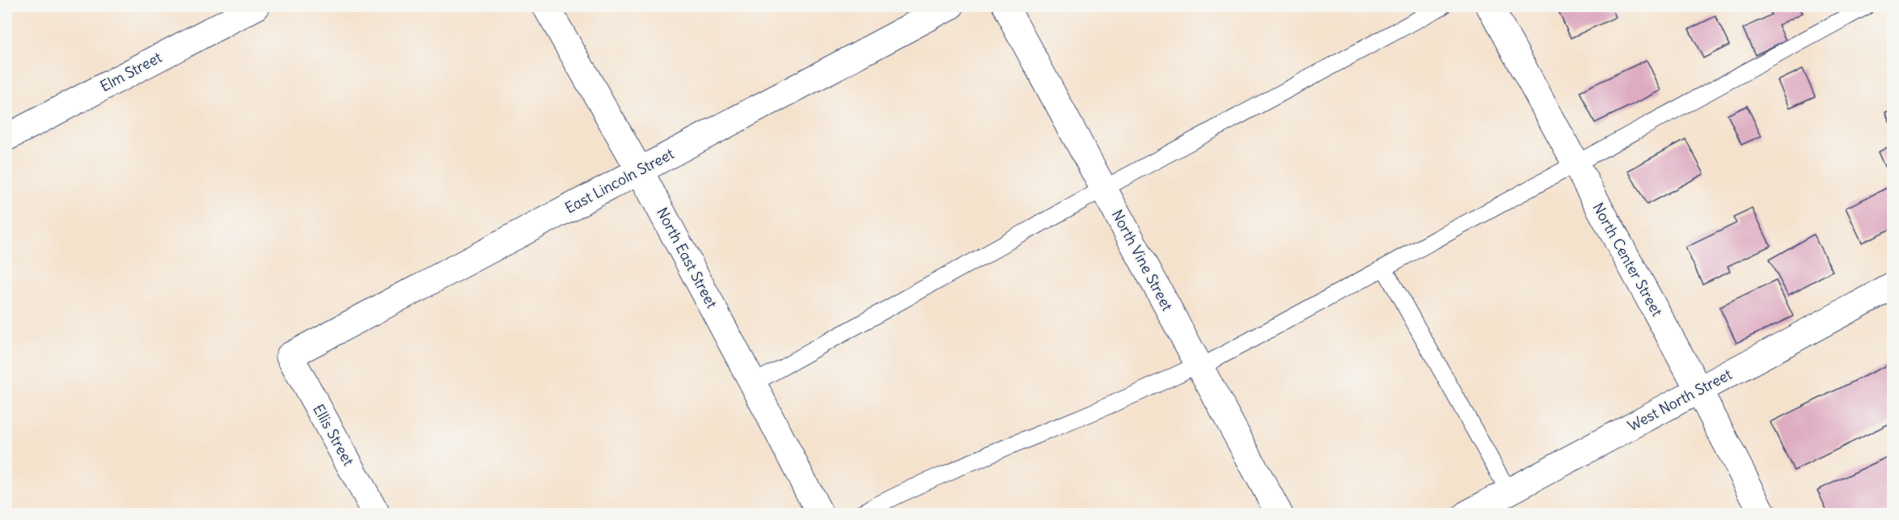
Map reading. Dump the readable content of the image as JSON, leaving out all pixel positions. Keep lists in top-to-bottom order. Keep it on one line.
{"streets":{"street":["Elm Street","East Lincoln Street","North East Street","North Center Street","North Vine Street","West North Street","Ellis Street"]},"crossings":[["East Lincoln Street","North East Street"],["East Lincoln Street","Ellis Street"],["North Center Street","West North Street"]]}
